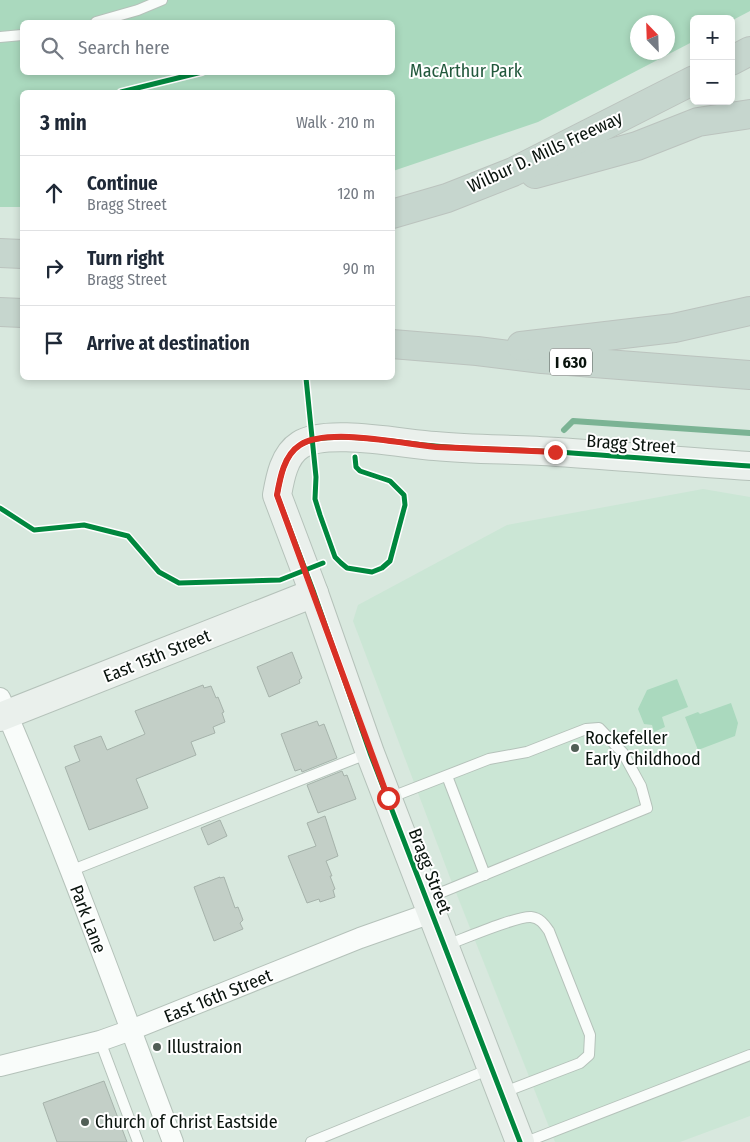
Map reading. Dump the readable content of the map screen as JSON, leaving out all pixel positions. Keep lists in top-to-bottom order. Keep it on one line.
{"streets":{"highway":["Wilbur D. Mills Freeway","I 630"],"street":["Bragg Street","East 15th Street","Park Lane","East 16th Street"]},"crossings":[["Bragg Street","East 15th Street"],["Bragg Street","East 16th Street"],["East 15th Street","Park Lane"],["Park Lane","East 16th Street"]],"parks":["MacArthur Park"],"places":["Rockefeller Early Childhood","Illustraion","Church of Christ Eastside"],"north":"top left","page":{"map_buttons":["+","−"],"search":"Search here","heading":["3 min","Walk · 210 m"],"list":[["Continue","Bragg Street","120 m"],["Turn right","Bragg Street","90 m"],"Arrive at destination"]}}
